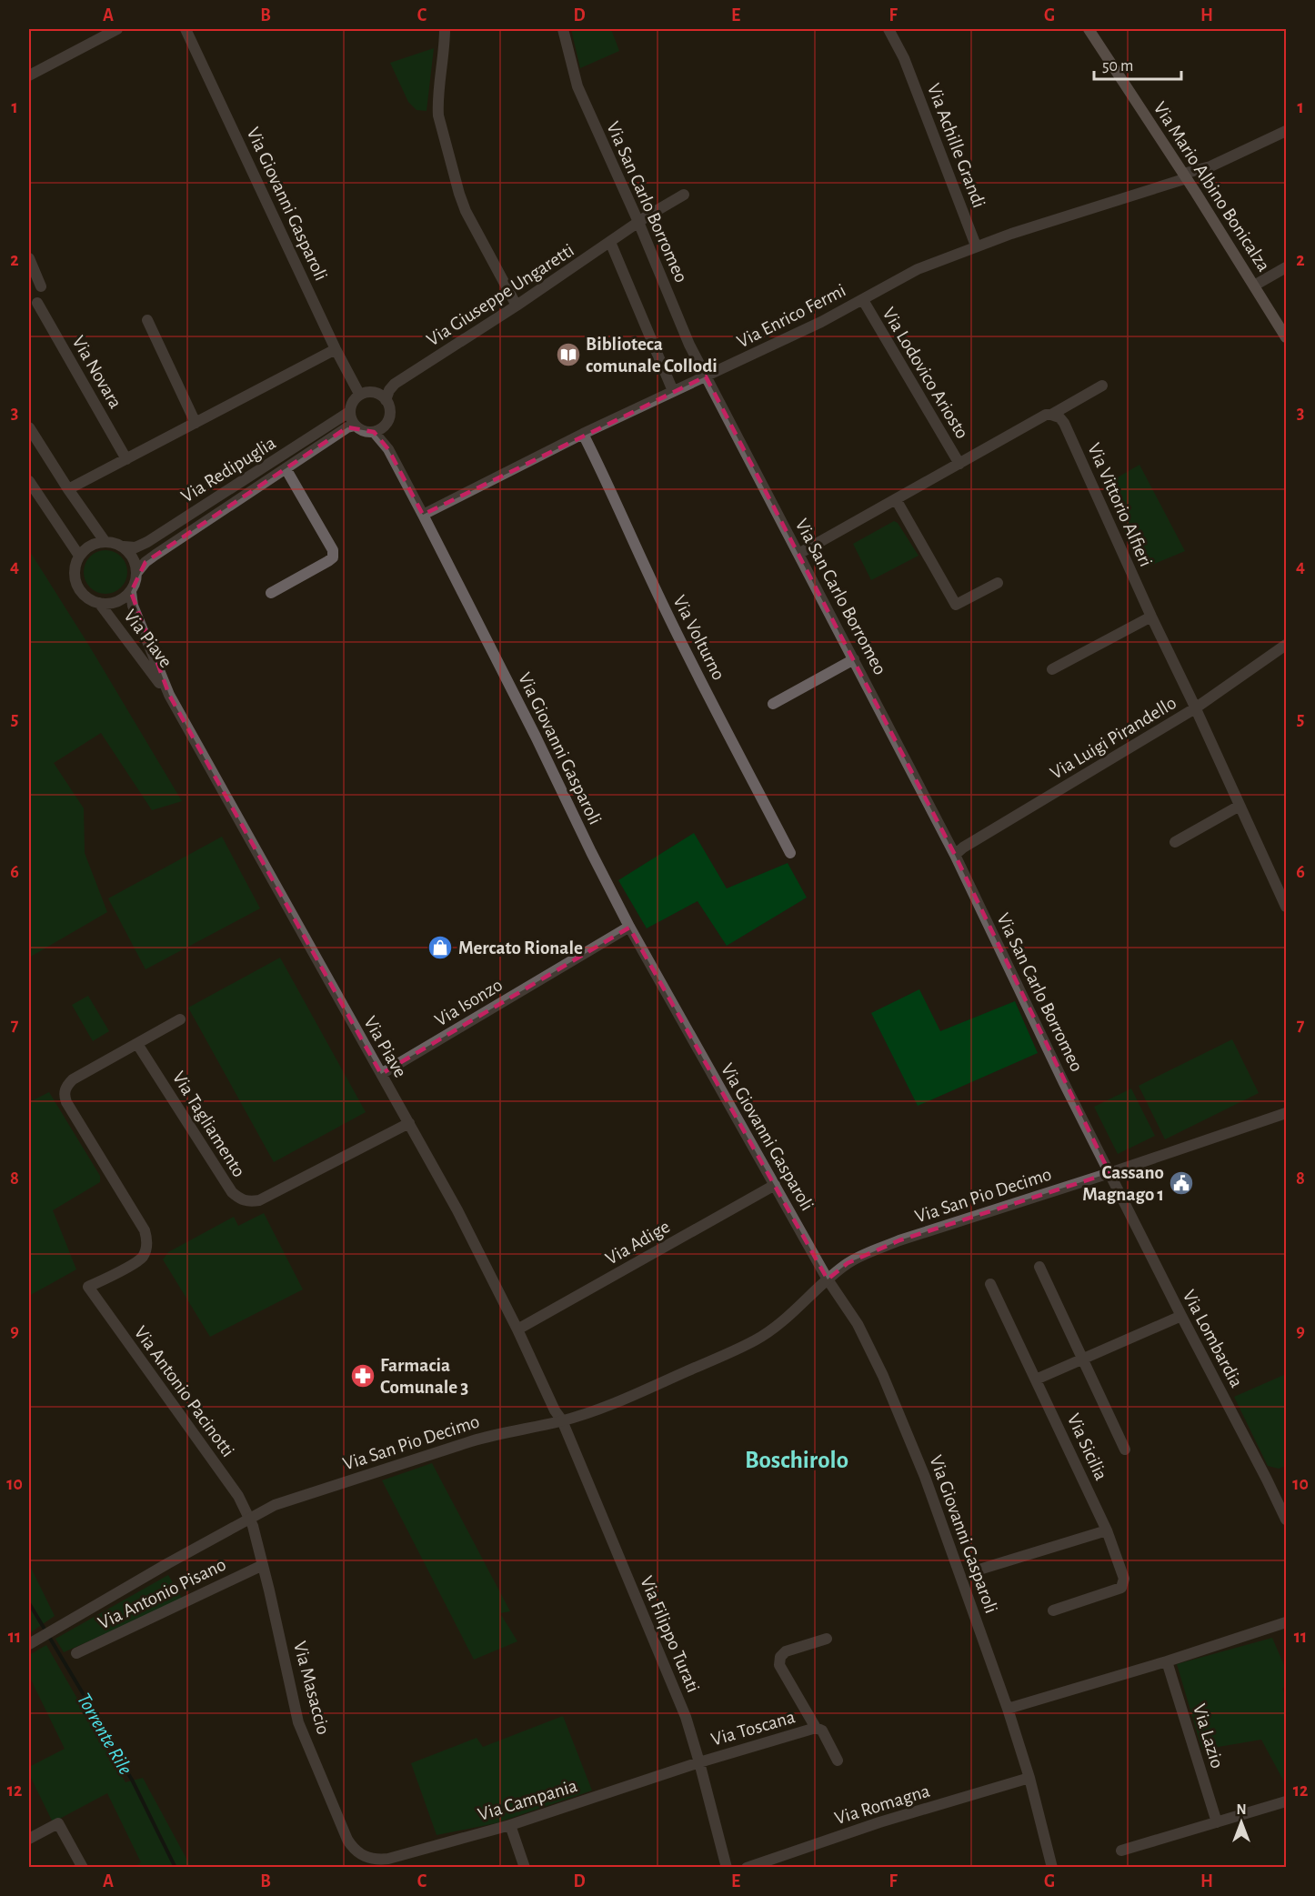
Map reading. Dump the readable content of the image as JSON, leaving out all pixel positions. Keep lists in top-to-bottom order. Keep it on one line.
{"streets":{"main road":["Via Mario Albino Bonicalza"],"street":["Via Achille Grandi","Via San Carlo Borromeo","Via Giovanni Gasparoli","Via Giuseppe Ungaretti","Via Enrico Fermi","Via Novara","Via Lodovico Ariosto","Via Redipuglia","Via Vittorio Alfieri","Via Volturno","Via Piave","Via Luigi Pirandello","Via Isonzo","Via Tagliamento","Via San Pio Decimo","Via Adige","Via Lombardia","Via Antonio Pacinotti","Via Sicilia","Via Antonio Pisano","Via Filippo Turati","Via Masaccio","Via Toscana","Via Lazio","Via Campania","Via Romagna"]},"crossings":[["Via Achille Grandi","Via Enrico Fermi"],["Via Mario Albino Bonicalza","Via Enrico Fermi"],["Via San Carlo Borromeo","Via Giuseppe Ungaretti"],["Via San Carlo Borromeo","Via Enrico Fermi"],["Via San Carlo Borromeo","Via Luigi Pirandello"],["Via San Carlo Borromeo","Via San Pio Decimo"],["Via San Carlo Borromeo","Via Lombardia"],["Via Giovanni Gasparoli","Via Giuseppe Ungaretti"],["Via Giovanni Gasparoli","Via Enrico Fermi"],["Via Giovanni Gasparoli","Via Redipuglia"],["Via Giovanni Gasparoli","Via Isonzo"],["Via Giovanni Gasparoli","Via San Pio Decimo"],["Via Giovanni Gasparoli","Via Adige"],["Via Giovanni Gasparoli","Via Romagna"],["Via Giuseppe Ungaretti","Via Redipuglia"],["Via Enrico Fermi","Via Lodovico Ariosto"],["Via Enrico Fermi","Via Volturno"],["Via Redipuglia","Via Piave"],["Via Vittorio Alfieri","Via Luigi Pirandello"],["Via Piave","Via Isonzo"],["Via Piave","Via Tagliamento"],["Via Piave","Via San Pio Decimo"],["Via Piave","Via Adige"],["Via Piave","Via Filippo Turati"],["Via Tagliamento","Via Antonio Pacinotti"],["Via San Pio Decimo","Via Lombardia"],["Via San Pio Decimo","Via Antonio Pacinotti"],["Via San Pio Decimo","Via Filippo Turati"],["Via San Pio Decimo","Via Masaccio"],["Via Antonio Pacinotti","Via Masaccio"],["Via Antonio Pisano","Via Masaccio"],["Via Filippo Turati","Via Toscana"],["Via Filippo Turati","Via Campania"],["Via Masaccio","Via Campania"],["Via Toscana","Via Campania"]],"districts":["Boschirolo"],"water":["Torrente Rile"],"places":{"library":["Biblioteca comunale Collodi"],"shop":["Mercato Rionale"],"public building":["Cassano Magnago 1"],"pharmacy":["Farmacia Comunale 3"]},"scale_bar":"50 m","north":"top","grid":{"columns":["A","B","C","D","E","F","G","H"],"rows":["1","2","3","4","5","6","7","8","9","10","11","12"]}}
